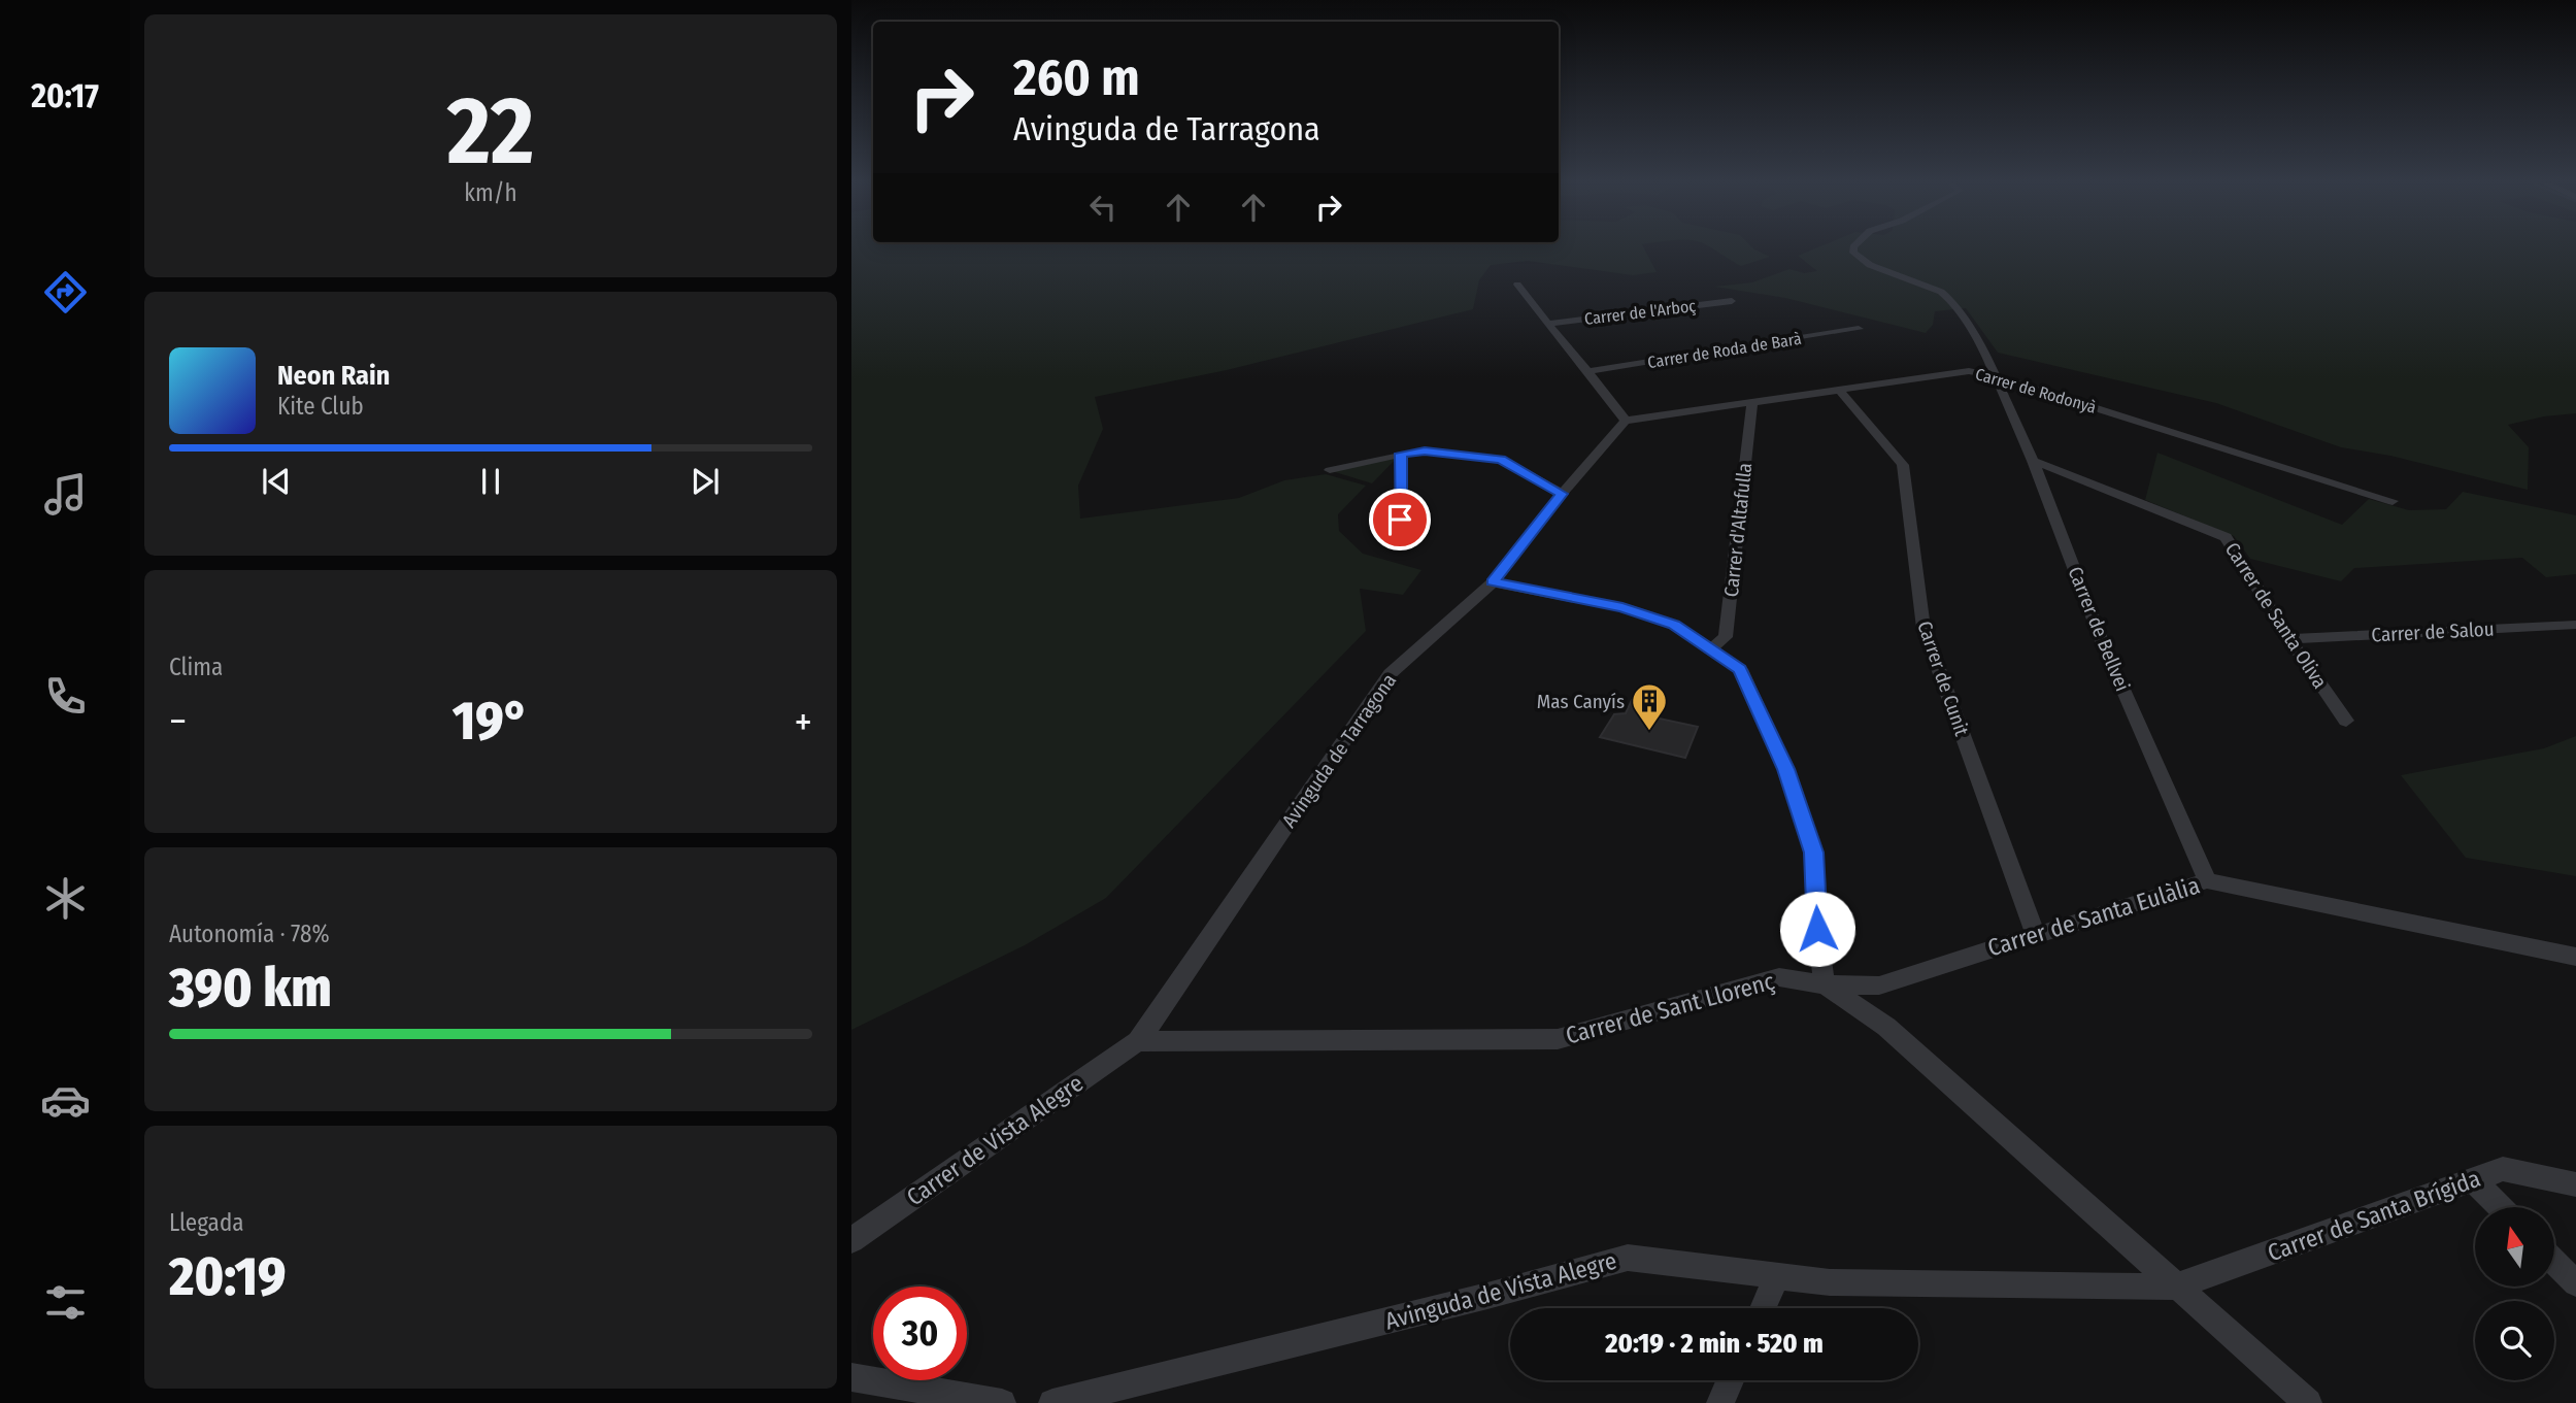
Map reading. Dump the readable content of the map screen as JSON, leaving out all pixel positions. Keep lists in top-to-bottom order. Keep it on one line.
{"streets":{"street":["Carrer de l'Arboç","Carrer de Roda de Barà","Carrer de Rodonyà","Carrer d'Altafulla","Carrer de Santa Oliva","Carrer de Bellvei","Carrer de Salou","Carrer de Cunit","Avinguda de Tarragona","Carrer de Santa Eulàlia","Carrer de Sant Llorenç","Carrer de Vista Alegre","Carrer de Santa Brígida","Avinguda de Vista Alegre"]},"crossings":[["Carrer de Rodonyà","Carrer d'Altafulla"],["Carrer de Rodonyà","Carrer de Bellvei"],["Carrer de Rodonyà","Carrer de Cunit"],["Carrer de Rodonyà","Avinguda de Tarragona"],["Carrer de Santa Oliva","Carrer de Bellvei"],["Carrer de Santa Oliva","Carrer de Salou"],["Carrer de Bellvei","Carrer de Santa Eulàlia"],["Carrer de Cunit","Carrer de Santa Eulàlia"],["Avinguda de Tarragona","Carrer de Sant Llorenç"],["Avinguda de Tarragona","Carrer de Vista Alegre"],["Carrer de Santa Eulàlia","Carrer de Sant Llorenç"],["Carrer de Sant Llorenç","Carrer de Vista Alegre"],["Carrer de Sant Llorenç","Carrer de Santa Brígida"],["Carrer de Sant Llorenç","Avinguda de Vista Alegre"],["Carrer de Santa Brígida","Avinguda de Vista Alegre"]],"places":{"building":["Mas Canyís"]},"north":"top","page":{"tabs":"20:17","tile":[["22","km/h"],"Clima",["Autonomía · 78%","390 km"],["Llegada","20:19"]],"turn":["260 m","Avinguda de Tarragona"],"song":["Neon Rain","Kite Club"],"heat":["−","19°","+"],"limit":"30","trip":"20:19 · 2 min · 520 m"}}
